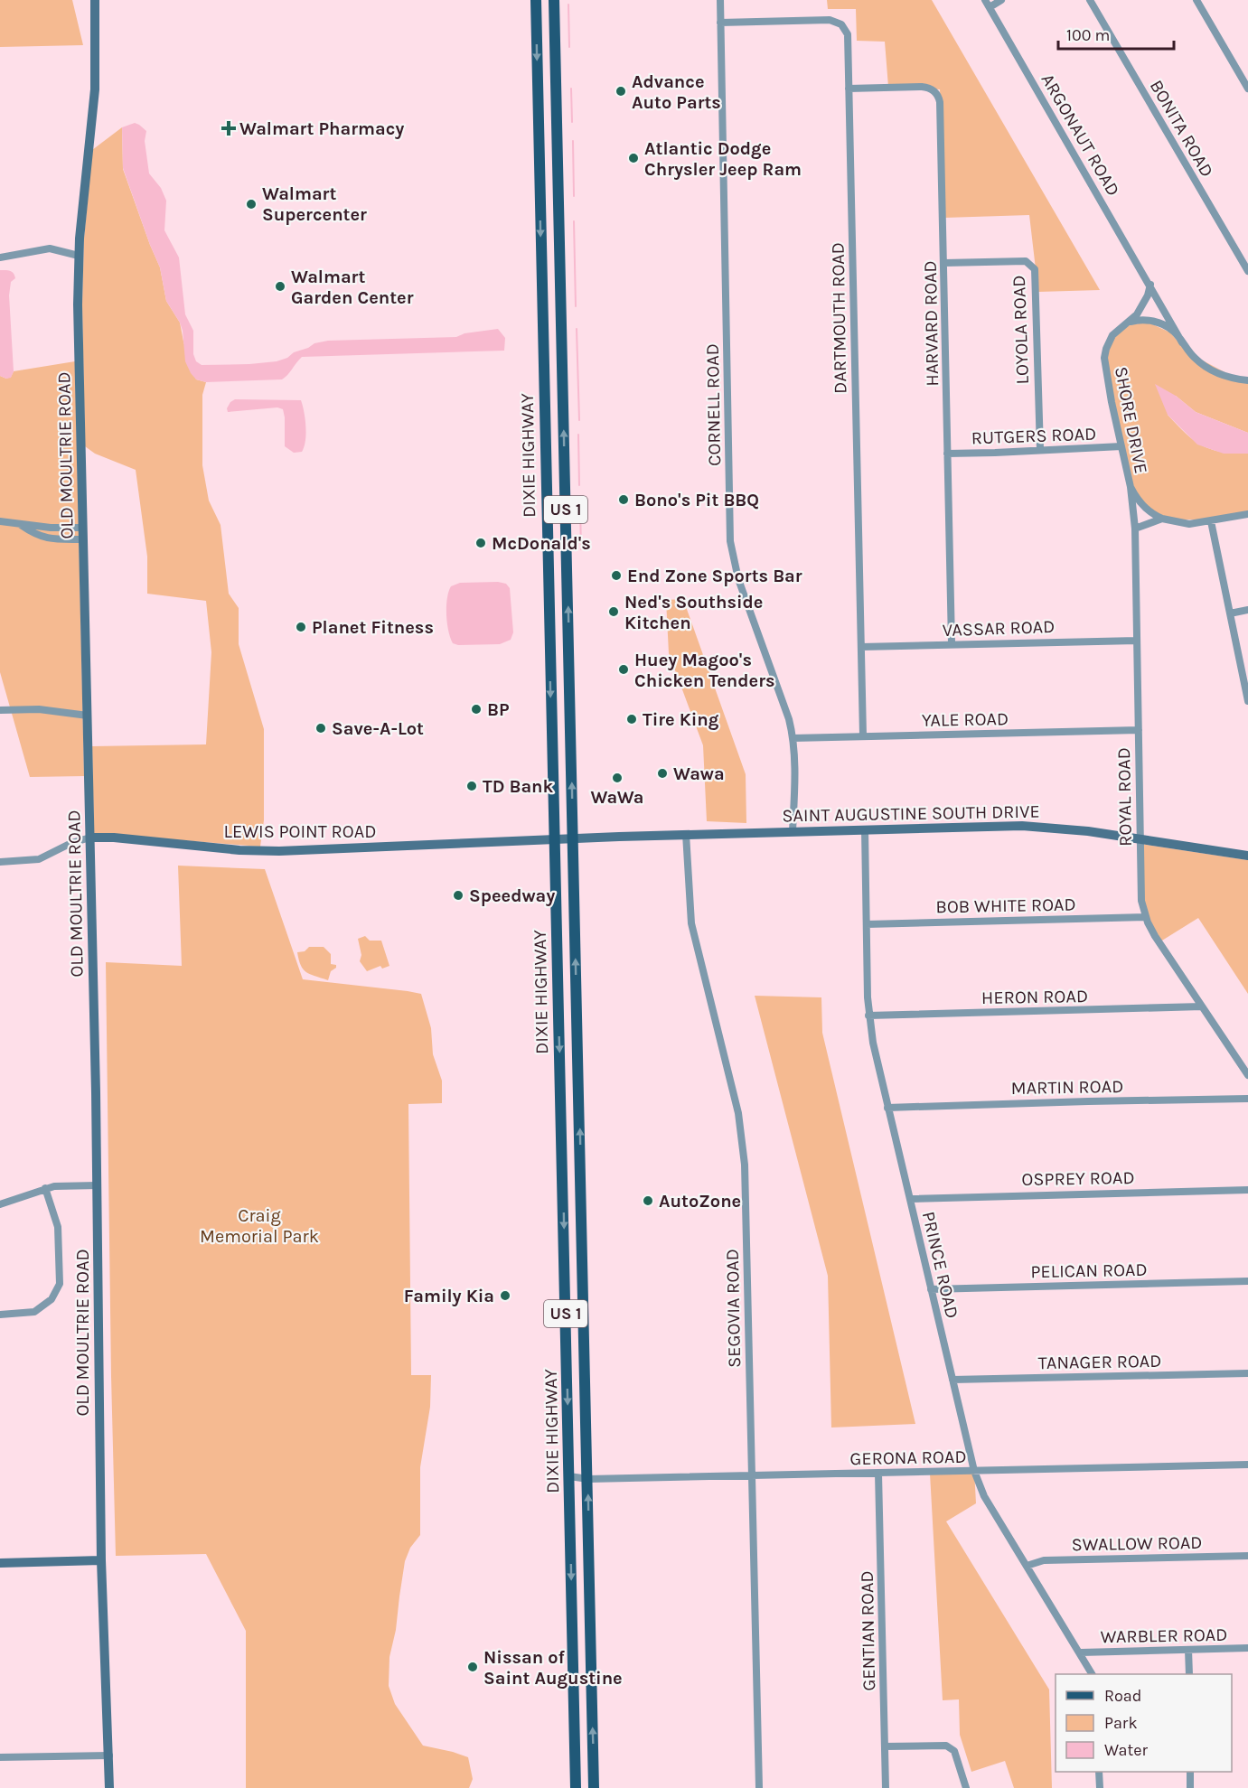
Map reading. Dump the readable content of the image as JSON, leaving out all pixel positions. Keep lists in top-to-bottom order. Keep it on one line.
{"streets":{"main road":["OLD MOULTRIE ROAD","DIXIE HIGHWAY","US 1","SAINT AUGUSTINE SOUTH DRIVE","LEWIS POINT ROAD"],"street":["BONITA ROAD","ARGONAUT ROAD","DARTMOUTH ROAD","HARVARD ROAD","LOYOLA ROAD","CORNELL ROAD","SHORE DRIVE","RUTGERS ROAD","VASSAR ROAD","YALE ROAD","ROYAL ROAD","BOB WHITE ROAD","HERON ROAD","MARTIN ROAD","OSPREY ROAD","PRINCE ROAD","PELICAN ROAD","SEGOVIA ROAD","TANAGER ROAD","GERONA ROAD","SWALLOW ROAD","GENTIAN ROAD","WARBLER ROAD"]},"crossings":[["ARGONAUT ROAD","SHORE DRIVE"],["DARTMOUTH ROAD","HARVARD ROAD"],["DARTMOUTH ROAD","CORNELL ROAD"],["DARTMOUTH ROAD","VASSAR ROAD"],["DARTMOUTH ROAD","YALE ROAD"],["HARVARD ROAD","LOYOLA ROAD"],["HARVARD ROAD","RUTGERS ROAD"],["HARVARD ROAD","VASSAR ROAD"],["LOYOLA ROAD","RUTGERS ROAD"],["CORNELL ROAD","YALE ROAD"],["CORNELL ROAD","SAINT AUGUSTINE SOUTH DRIVE"],["SHORE DRIVE","RUTGERS ROAD"],["SHORE DRIVE","ROYAL ROAD"],["OLD MOULTRIE ROAD","LEWIS POINT ROAD"],["DIXIE HIGHWAY","US 1"],["DIXIE HIGHWAY","SAINT AUGUSTINE SOUTH DRIVE"],["DIXIE HIGHWAY","LEWIS POINT ROAD"],["DIXIE HIGHWAY","GERONA ROAD"],["US 1","GERONA ROAD"],["VASSAR ROAD","ROYAL ROAD"],["YALE ROAD","ROYAL ROAD"],["ROYAL ROAD","SAINT AUGUSTINE SOUTH DRIVE"],["ROYAL ROAD","BOB WHITE ROAD"],["ROYAL ROAD","HERON ROAD"],["SAINT AUGUSTINE SOUTH DRIVE","LEWIS POINT ROAD"],["SAINT AUGUSTINE SOUTH DRIVE","PRINCE ROAD"],["SAINT AUGUSTINE SOUTH DRIVE","SEGOVIA ROAD"],["BOB WHITE ROAD","PRINCE ROAD"],["HERON ROAD","PRINCE ROAD"],["MARTIN ROAD","PRINCE ROAD"],["OSPREY ROAD","PRINCE ROAD"],["PRINCE ROAD","PELICAN ROAD"],["PRINCE ROAD","TANAGER ROAD"],["PRINCE ROAD","GERONA ROAD"],["PRINCE ROAD","SWALLOW ROAD"],["PRINCE ROAD","WARBLER ROAD"],["SEGOVIA ROAD","GERONA ROAD"],["GERONA ROAD","GENTIAN ROAD"]],"parks":["Craig Memorial Park"],"places":{"other":["Advance Auto Parts","Atlantic Dodge Chrysler Jeep Ram","Walmart Supercenter","Walmart Garden Center","Bono's Pit BBQ","McDonald's","End Zone Sports Bar","Ned's Southside Kitchen","Planet Fitness","Huey Magoo's Chicken Tenders","BP","Tire King","Save-A-Lot","Wawa","WaWa","TD Bank","Speedway","AutoZone","Family Kia","Nissan of Saint Augustine"],"health":["Walmart Pharmacy"]},"legend":["Road","Park","Water"],"scale_bar":"100 m"}
